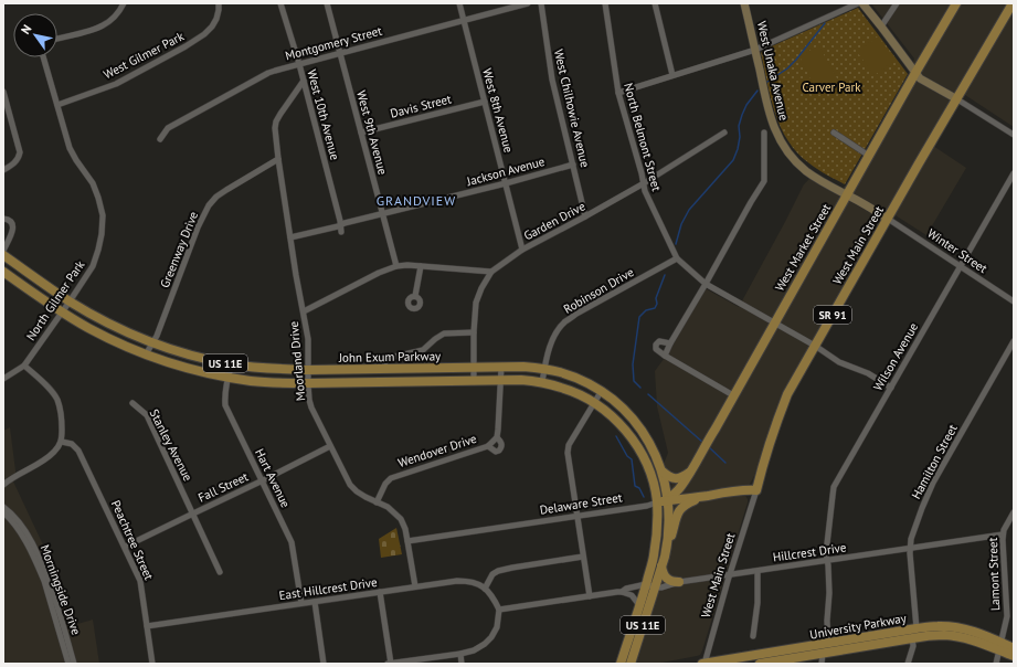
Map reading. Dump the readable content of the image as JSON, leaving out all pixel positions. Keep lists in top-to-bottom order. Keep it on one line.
{"streets":{"main road":["West Unaka Avenue","West Main Street","West Market Street","SR 91","John Exum Parkway","US 11E","Delaware Street","University Parkway"],"street":["Montgomery Street","West Gilmer Park","Davis Street","West Chilhowie Avenue","West 8th Avenue","West 10th Avenue","West 9th Avenue","North Belmont Street","Jackson Avenue","Garden Drive","Greenway Drive","Winter Street","Robinson Drive","North Gilmer Park","Wilson Avenue","Moorland Drive","Stanley Avenue","Wendover Drive","Hamilton Street","Hart Avenue","Fall Street","Peachtree Street","Hillcrest Drive","Lamont Street","East Hillcrest Drive","Morningside Drive"]},"crossings":[["Montgomery Street","West 8th Avenue"],["Montgomery Street","West 10th Avenue"],["Montgomery Street","West 9th Avenue"],["West Gilmer Park","North Gilmer Park"],["West Unaka Avenue","West Main Street"],["West Unaka Avenue","West Market Street"],["West Unaka Avenue","Winter Street"],["Davis Street","West 8th Avenue"],["Davis Street","West 9th Avenue"],["West Chilhowie Avenue","Jackson Avenue"],["West Chilhowie Avenue","Garden Drive"],["West 8th Avenue","Jackson Avenue"],["West 8th Avenue","Garden Drive"],["West 10th Avenue","Jackson Avenue"],["West 10th Avenue","Moorland Drive"],["West 9th Avenue","Jackson Avenue"],["North Belmont Street","Garden Drive"],["North Belmont Street","West Main Street"],["North Belmont Street","West Market Street"],["North Belmont Street","Robinson Drive"],["North Belmont Street","Wilson Avenue"],["Jackson Avenue","Moorland Drive"],["Garden Drive","John Exum Parkway"],["West Main Street","Winter Street"],["West Main Street","Delaware Street"],["West Main Street","Hillcrest Drive"],["West Main Street","University Parkway"],["West Market Street","John Exum Parkway"],["West Market Street","Delaware Street"],["Greenway Drive","John Exum Parkway"],["Greenway Drive","Moorland Drive"],["Winter Street","Wilson Avenue"],["Robinson Drive","John Exum Parkway"],["North Gilmer Park","John Exum Parkway"],["John Exum Parkway","Moorland Drive"],["John Exum Parkway","US 11E"],["John Exum Parkway","Hart Avenue"],["John Exum Parkway","Delaware Street"],["John Exum Parkway","Hillcrest Drive"],["Wilson Avenue","Hillcrest Drive"],["Wilson Avenue","University Parkway"],["Moorland Drive","Wendover Drive"],["Moorland Drive","Fall Street"],["Moorland Drive","Delaware Street"],["Moorland Drive","East Hillcrest Drive"],["US 11E","Hillcrest Drive"],["Stanley Avenue","Fall Street"],["Hamilton Street","Hillcrest Drive"],["Hamilton Street","University Parkway"],["Hart Avenue","Fall Street"],["Hart Avenue","East Hillcrest Drive"],["Fall Street","Peachtree Street"],["Peachtree Street","East Hillcrest Drive"],["Hillcrest Drive","Lamont Street"],["Hillcrest Drive","East Hillcrest Drive"],["Lamont Street","University Parkway"]],"districts":["GRANDVIEW"],"parks":["Carver Park"],"north":"top left"}
